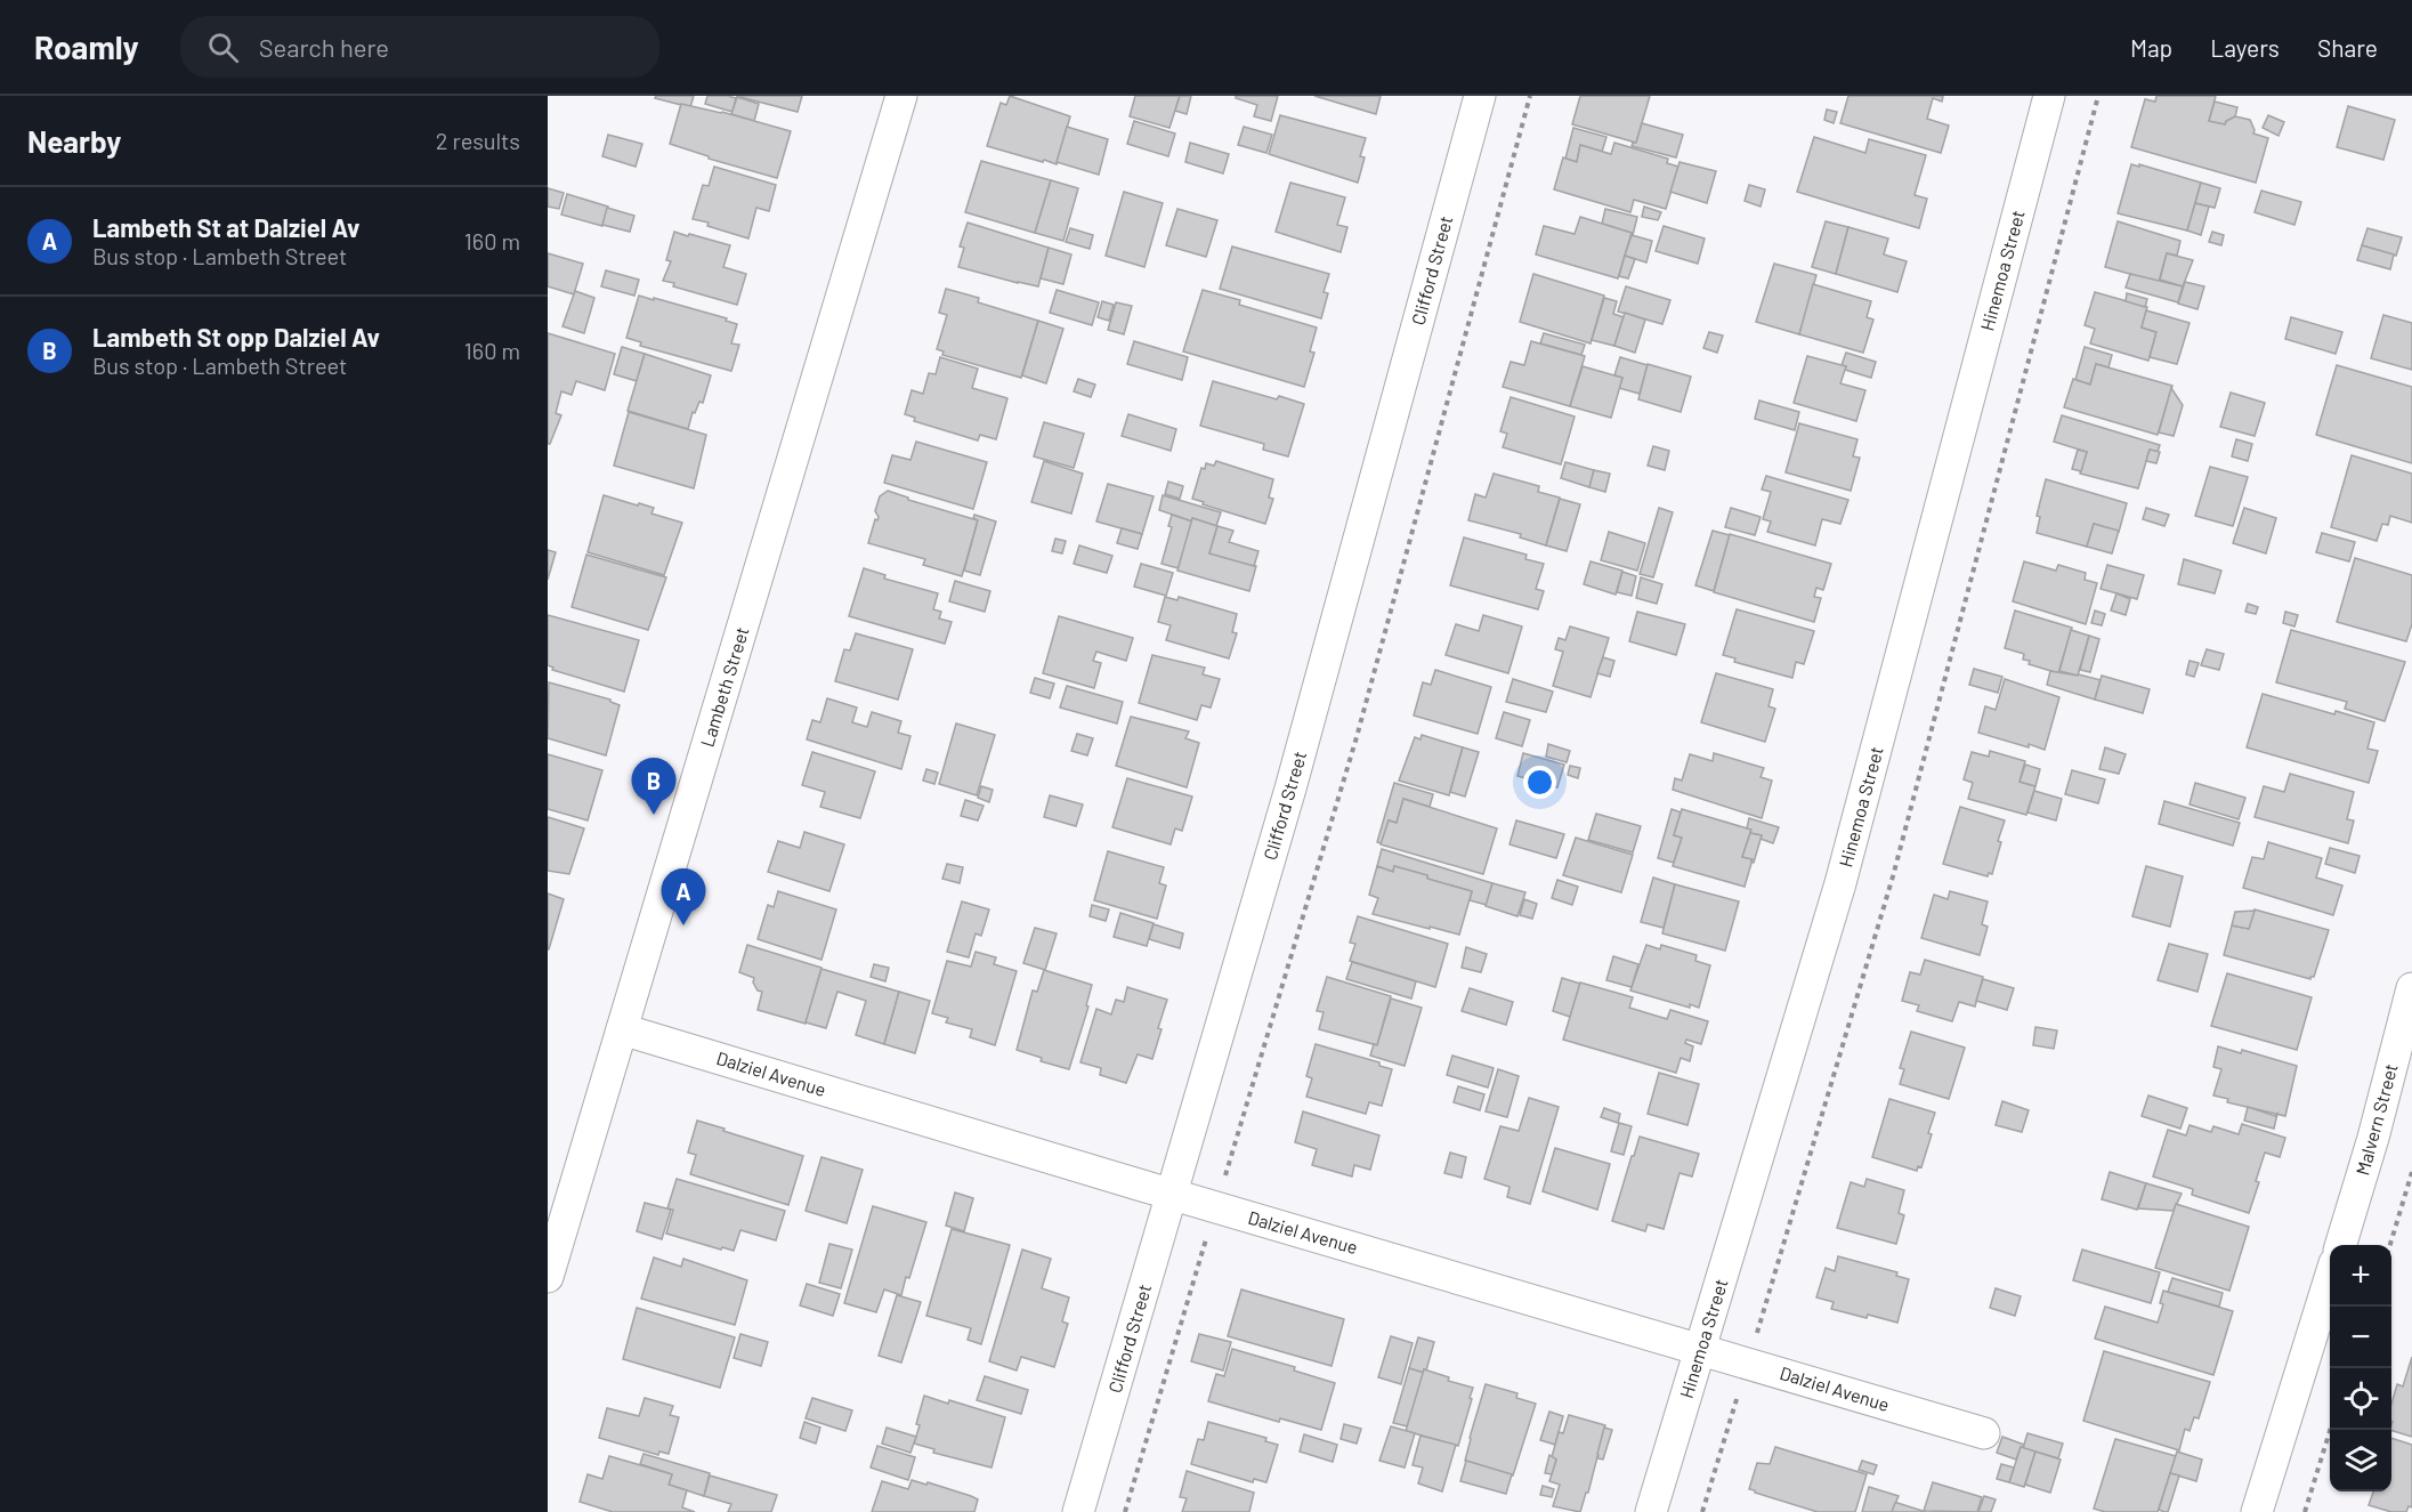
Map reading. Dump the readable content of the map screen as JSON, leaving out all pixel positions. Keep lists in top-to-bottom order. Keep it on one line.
{"streets":{"street":["Clifford Street","Hinemoa Street","Lambeth Street","Dalziel Avenue","Malvern Street"]},"crossings":[["Clifford Street","Dalziel Avenue"],["Hinemoa Street","Dalziel Avenue"],["Lambeth Street","Dalziel Avenue"]],"page":{"header":"Roamly","search":"Search here","nav":["Map","Layers","Share"],"heading":["Nearby","2 results"],"list":[{"mark":"A","name":"Lambeth St at Dalziel Av","note":"Bus stop · Lambeth Street","value":"160 m"},{"mark":"B","name":"Lambeth St opp Dalziel Av","note":"Bus stop · Lambeth Street","value":"160 m"}],"pins":["B","A"],"map_buttons":["+","−"]}}
